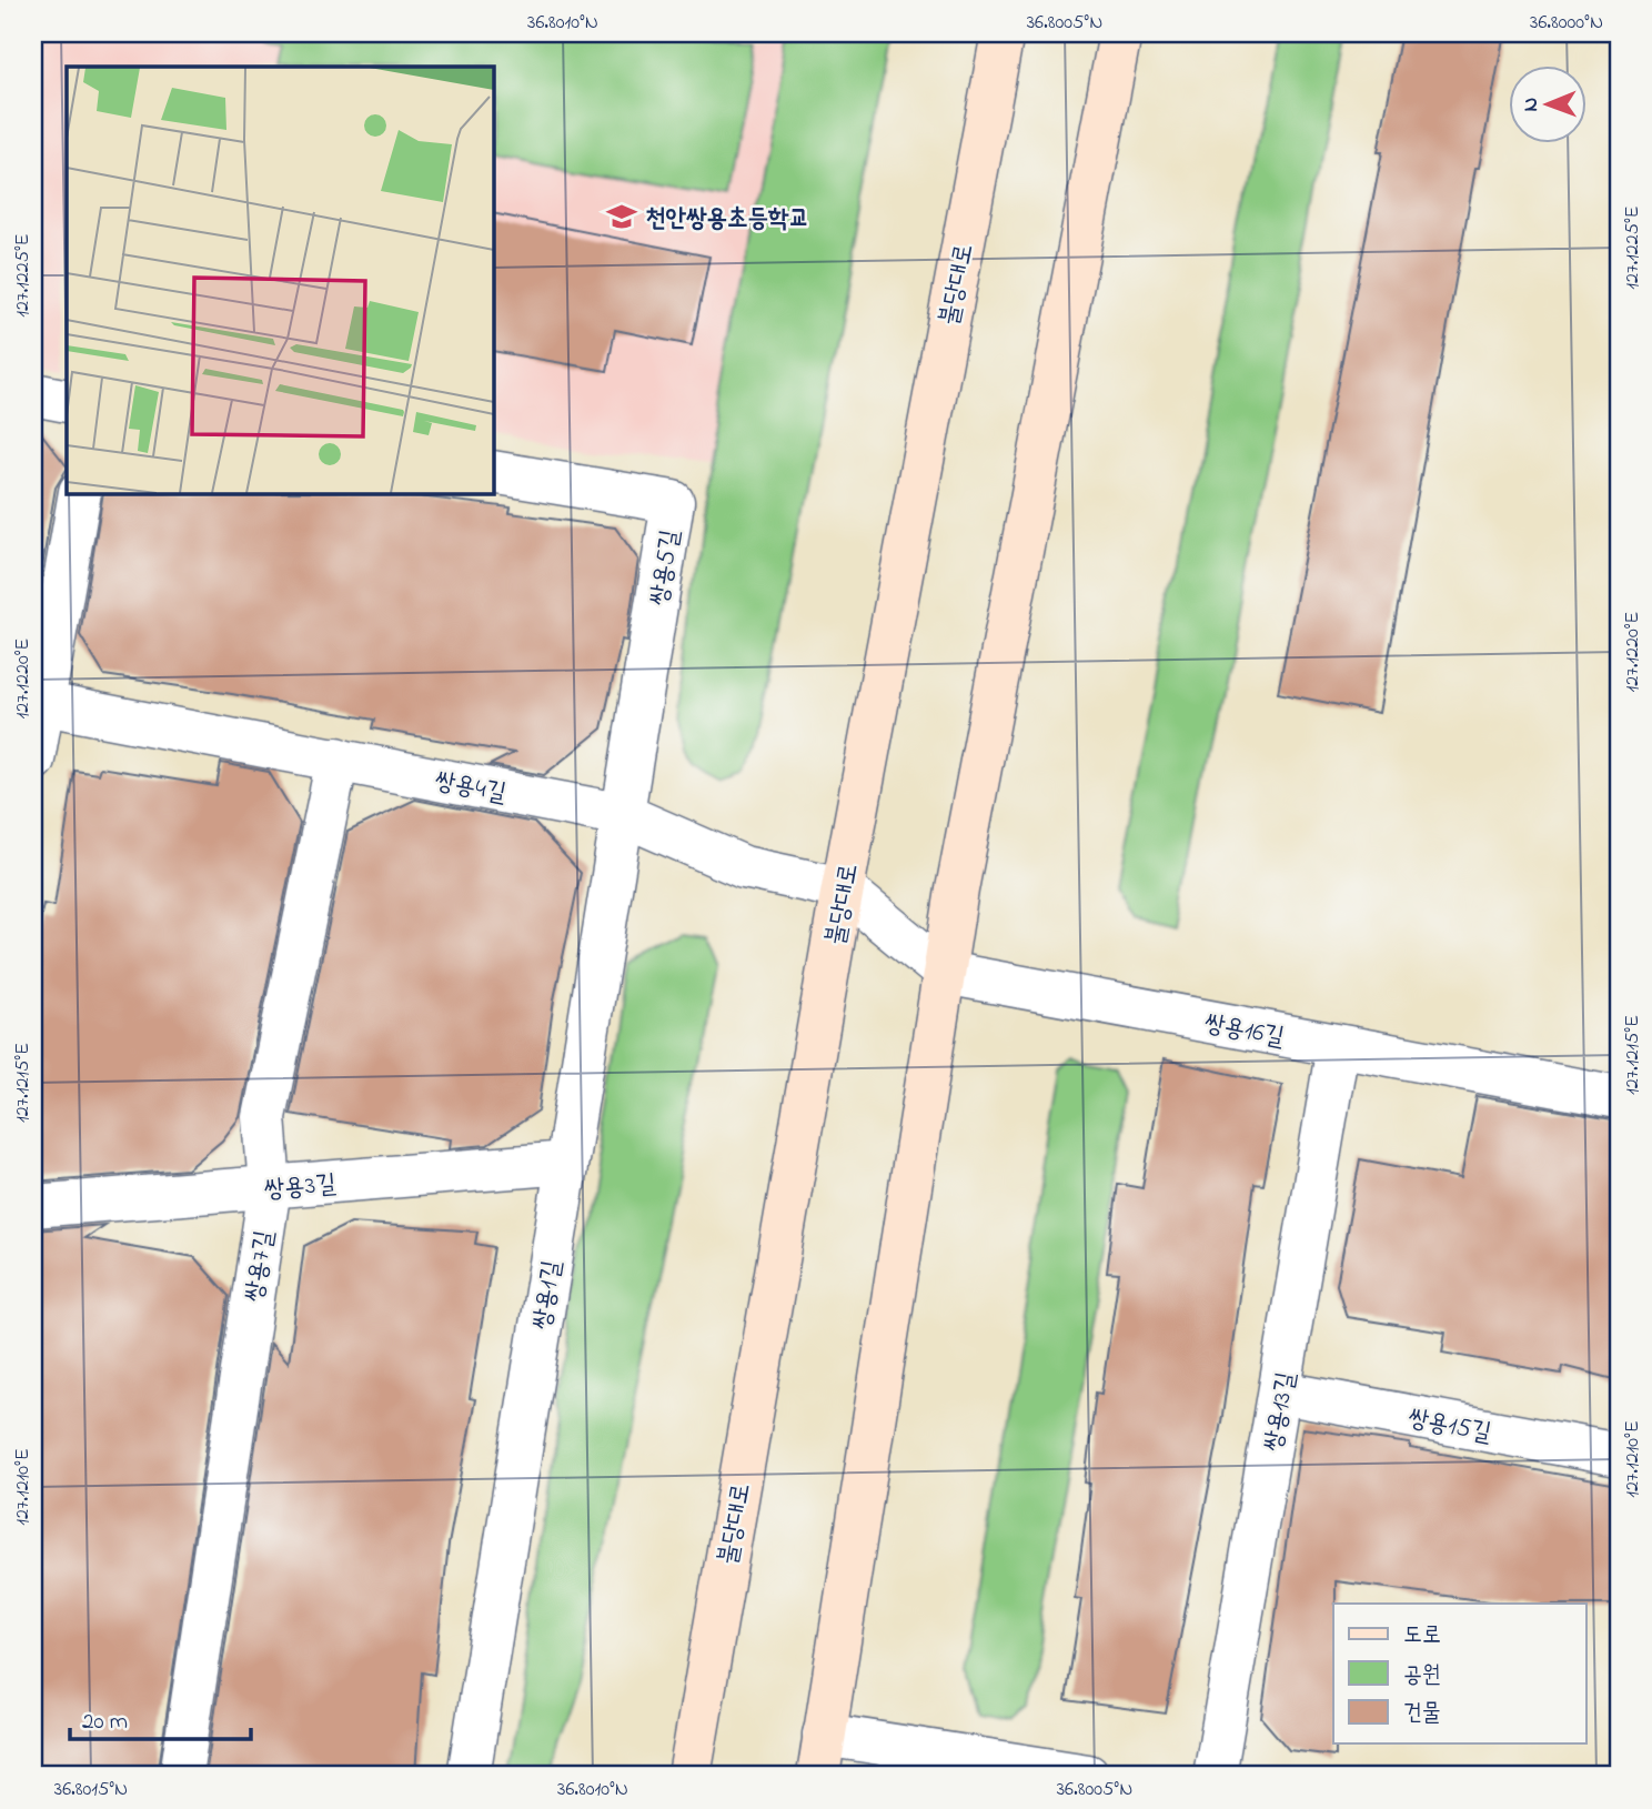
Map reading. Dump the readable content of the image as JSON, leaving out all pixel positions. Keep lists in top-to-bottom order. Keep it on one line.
{"streets":{"main road":["불당대로"],"street":["쌍용5길","쌍용4길","쌍용16길","쌍용3길","쌍용7길","쌍용1길","쌍용13길","쌍용15길"]},"crossings":[["불당대로","쌍용4길"],["쌍용5길","쌍용4길"],["쌍용5길","쌍용1길"],["쌍용4길","쌍용16길"],["쌍용4길","쌍용7길"],["쌍용4길","쌍용1길"],["쌍용16길","쌍용13길"],["쌍용3길","쌍용7길"],["쌍용3길","쌍용1길"],["쌍용13길","쌍용15길"]],"places":{"school or university":["천안쌍용초등학교"]},"legend":["도로","공원","건물"],"scale_bar":"20 m","north":"left","coordinates":["36.8010°N","36.8005°N","36.8000°N","127.1225°E","127.1220°E","127.1215°E","127.1210°E","36.8015°N"]}
